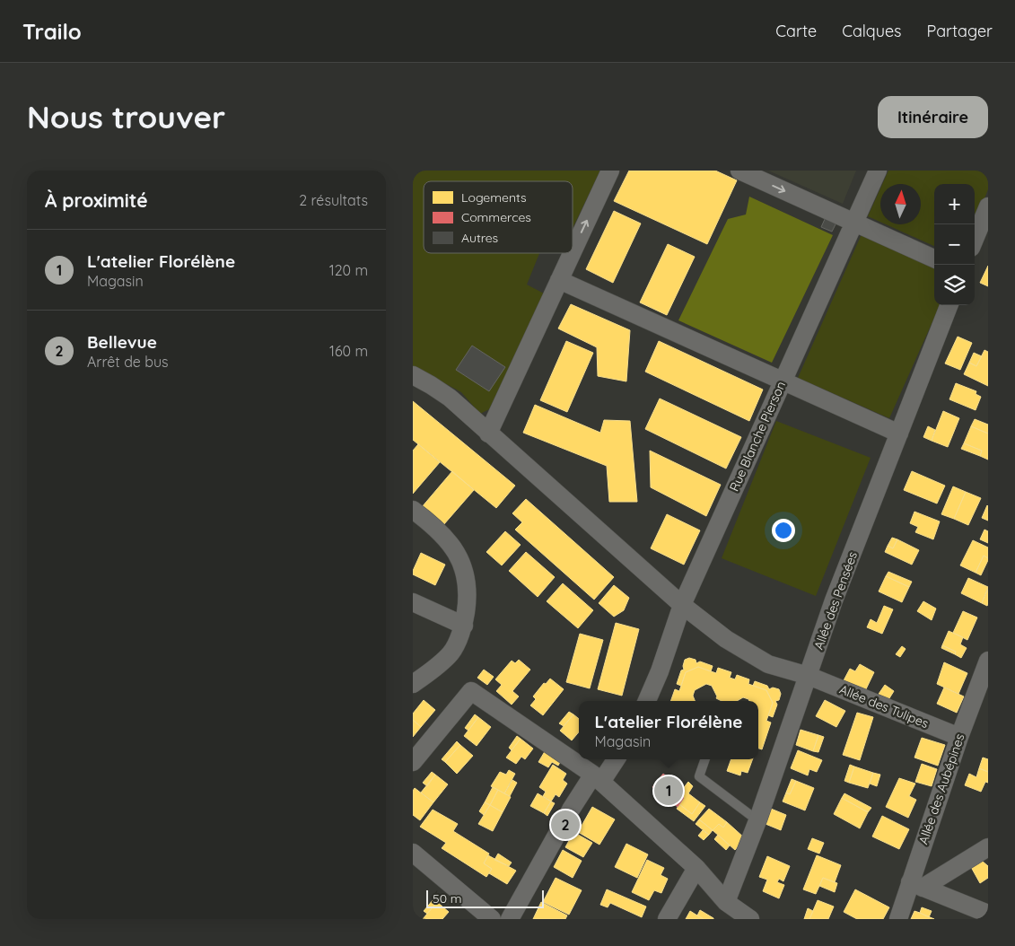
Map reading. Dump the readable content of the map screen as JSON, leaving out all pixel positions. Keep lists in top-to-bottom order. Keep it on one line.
{"streets":{"street":["Rue Blanche Pierson","Allée des Pensées","Allée des Tulipes","Allée des Aubépines"]},"crossings":[["Rue Blanche Pierson","Allée des Tulipes"],["Allée des Pensées","Allée des Tulipes"],["Allée des Tulipes","Allée des Aubépines"]],"legend":["Logements","Commerces","Autres"],"scale_bar":"50 m","north":"top","page":{"header":"Trailo","nav":["Carte","Calques","Partager"],"buttons":"Itinéraire","title":"Nous trouver","heading":["À proximité","2 résultats"],"map_buttons":["+","−"],"list":[{"mark":"1","name":"L'atelier Florélène","note":"Magasin","value":"120 m"},{"mark":"2","name":"Bellevue","note":"Arrêt de bus","value":"160 m"}],"popup":["L'atelier Florélène","Magasin"],"pins":["1","2"],"scale":"50 m"}}
